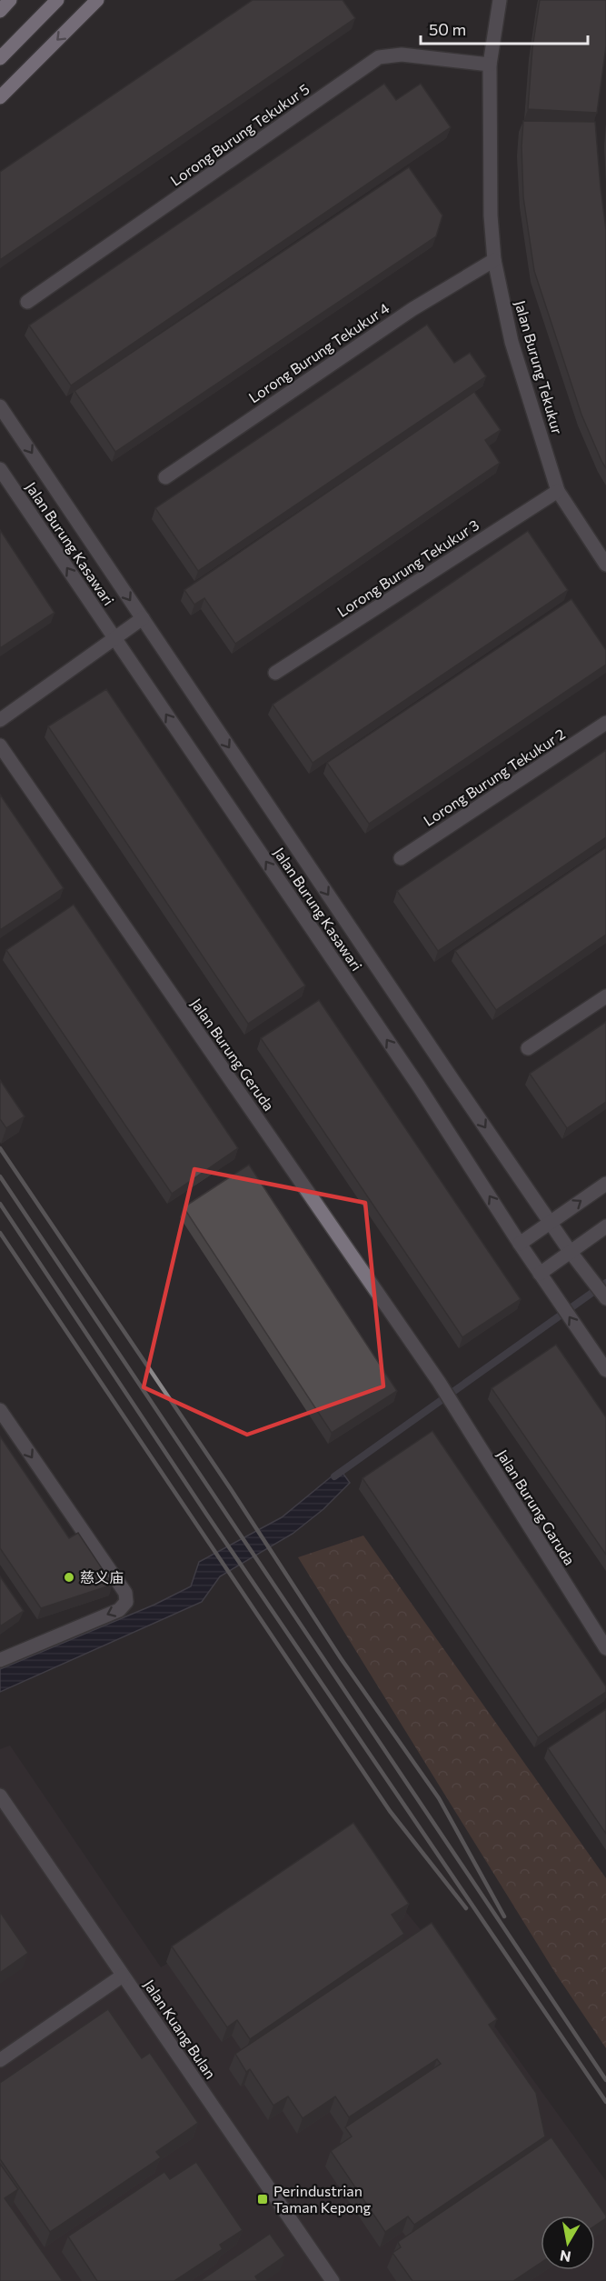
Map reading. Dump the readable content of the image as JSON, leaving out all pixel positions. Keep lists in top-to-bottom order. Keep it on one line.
{"streets":{"street":["Lorong Burung Tekukur 5","Lorong Burung Tekukur 4","Jalan Burung Tekukur","Jalan Burung Kasawari","Lorong Burung Tekukur 3","Lorong Burung Tekukur 2","Jalan Burung Geruda","Jalan Burung Garuda","Jalan Kuang Bulan"]},"crossings":[["Lorong Burung Tekukur 5","Jalan Burung Tekukur"],["Lorong Burung Tekukur 4","Jalan Burung Tekukur"],["Jalan Burung Tekukur","Lorong Burung Tekukur 3"],["Jalan Burung Geruda","Jalan Burung Garuda"]],"places":{"other":["慈义庙"],"transit":["Perindustrian Taman Kepong"]},"scale_bar":"50 m","north":"bottom"}
